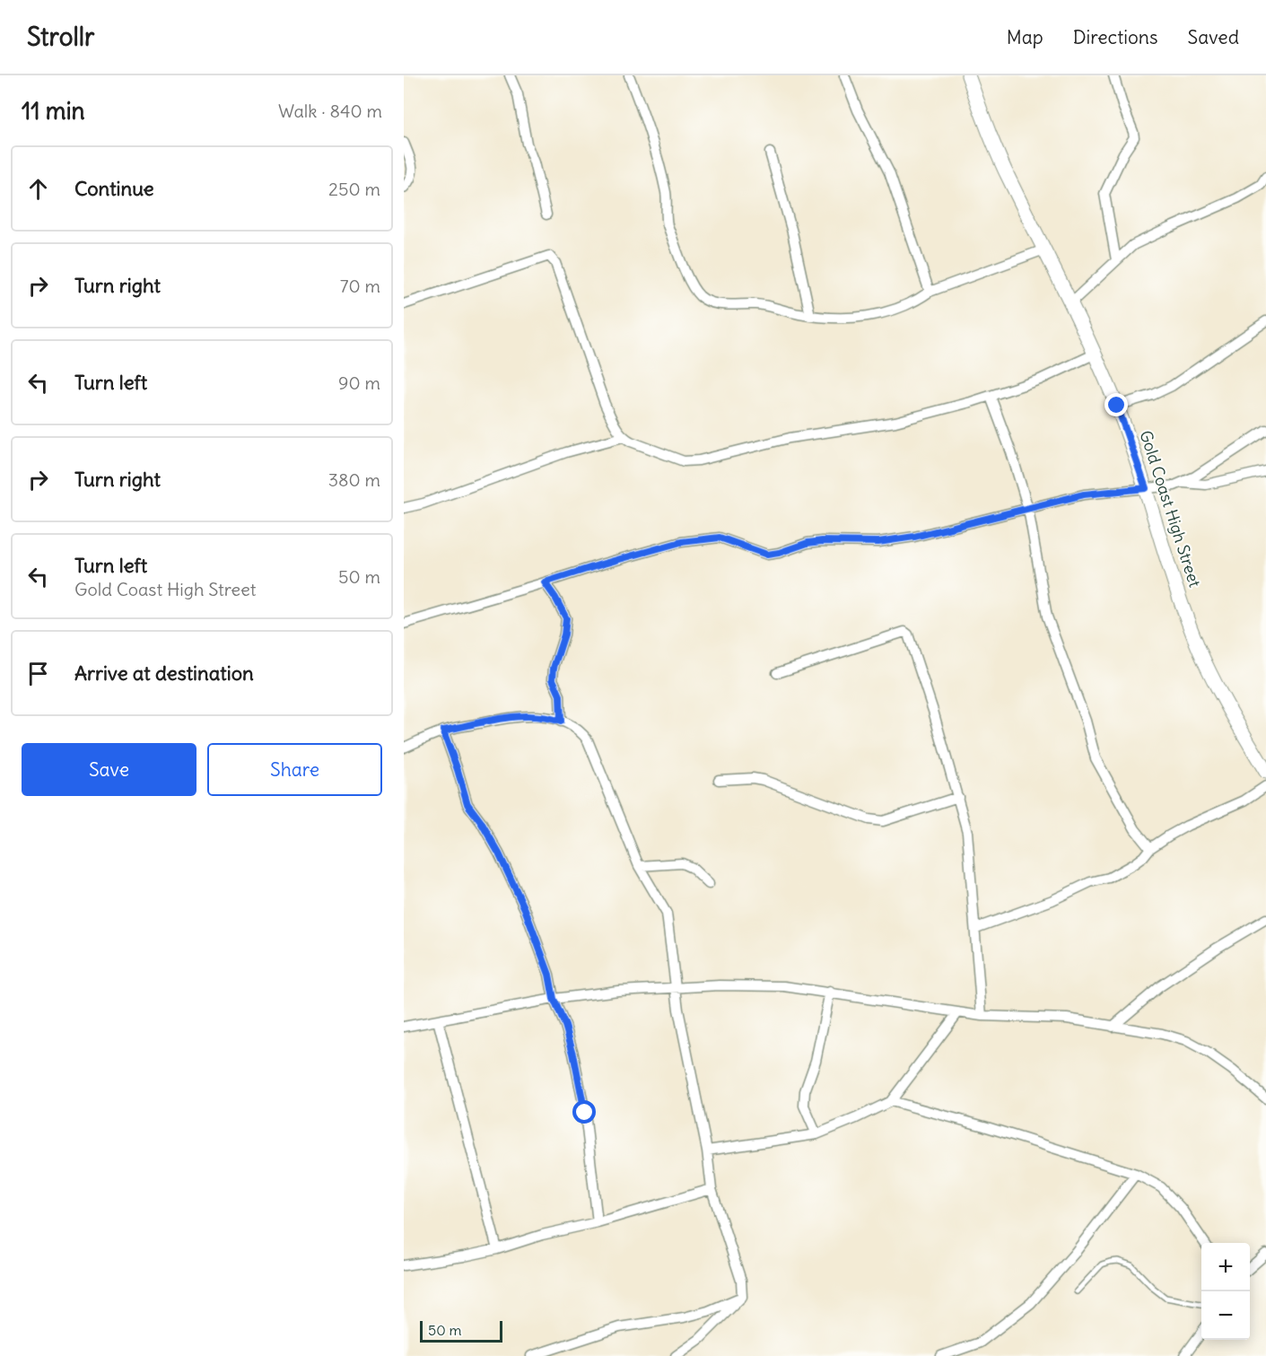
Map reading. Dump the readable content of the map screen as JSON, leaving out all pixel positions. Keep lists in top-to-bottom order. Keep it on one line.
{"streets":{"street":["Gold Coast High Street"]},"scale_bar":"50 m","page":{"header":"Strollr","nav":["Map","Directions","Saved"],"heading":["11 min","Walk · 840 m"],"list":[["Continue","250 m"],["Turn right","70 m"],["Turn left","90 m"],["Turn right","380 m"],["Turn left","Gold Coast High Street","50 m"],"Arrive at destination"],"buttons":["Save","Share"],"map_buttons":["+","−"],"scale":"50 m"}}
